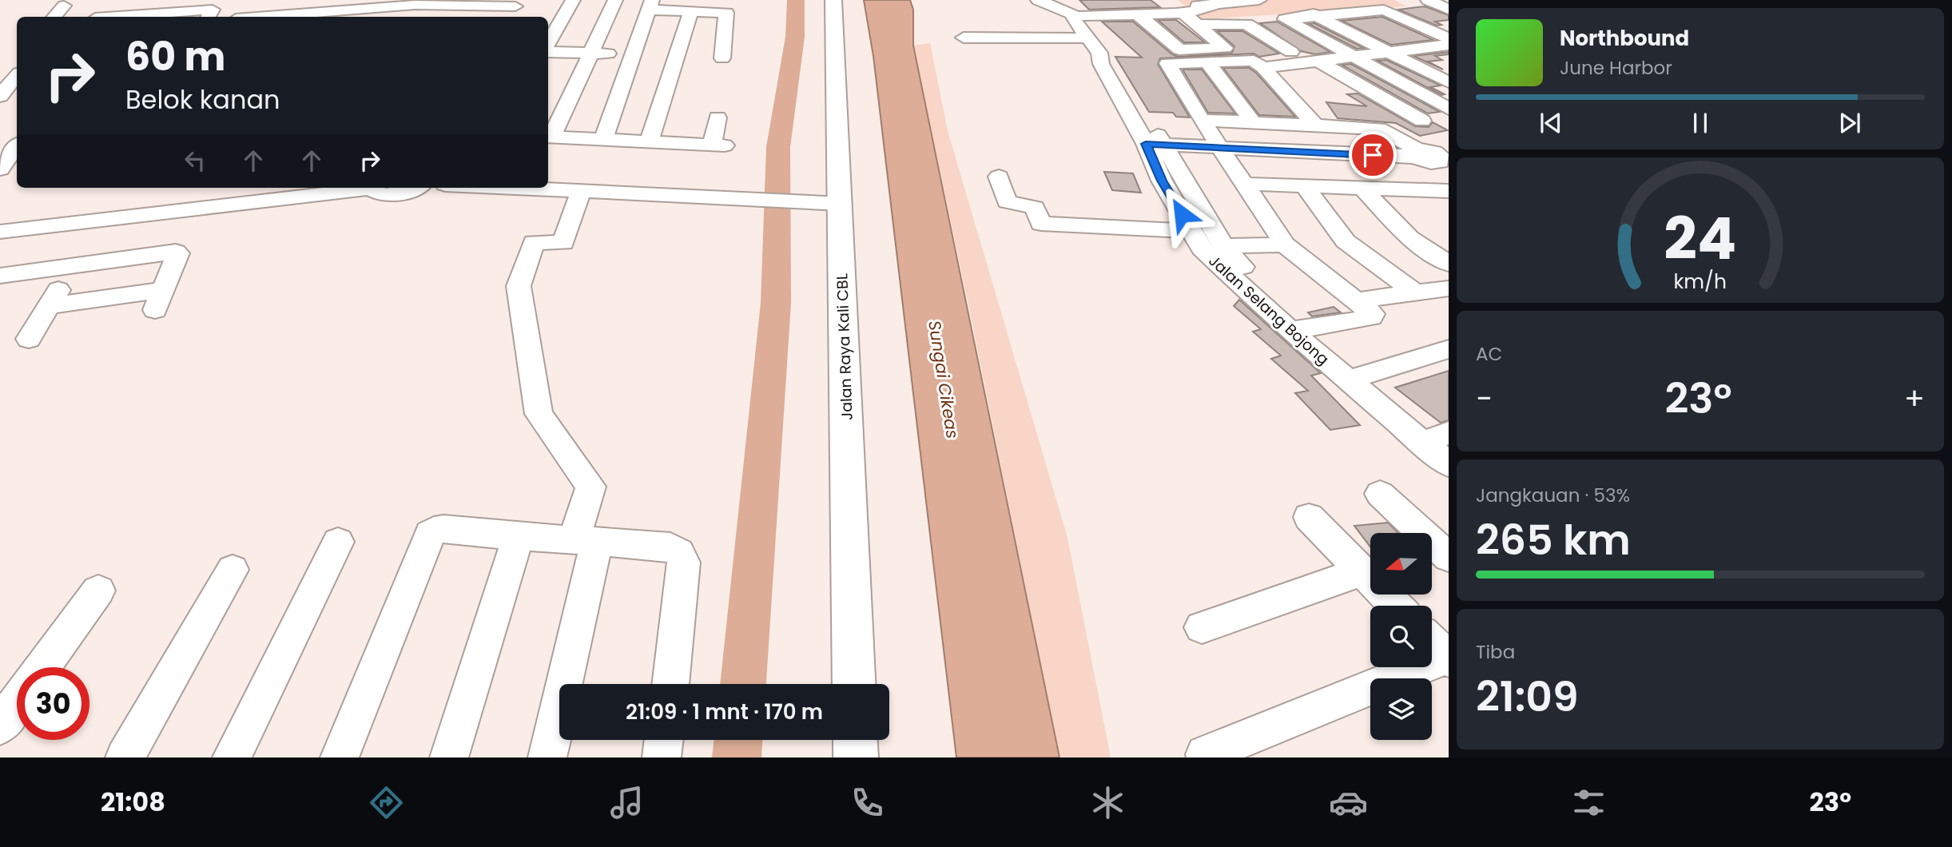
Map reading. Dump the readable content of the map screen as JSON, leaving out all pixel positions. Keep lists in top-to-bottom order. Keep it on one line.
{"streets":{"main road":["Jalan Raya Kali CBL"],"street":["Jalan Selang Bojong"]},"water":["Sungai Cikeas"],"north":"left","page":{"turn":["60 m","Belok kanan"],"song":["Northbound","June Harbor"],"tile":["AC",["Jangkauan · 53%","265 km"],["Tiba","21:09"]],"heat":["−","23°","+"],"limit":"30","trip":"21:09 · 1 mnt · 170 m","tabs":["21:08","23°"],"gauge":["24","km/h"]}}
